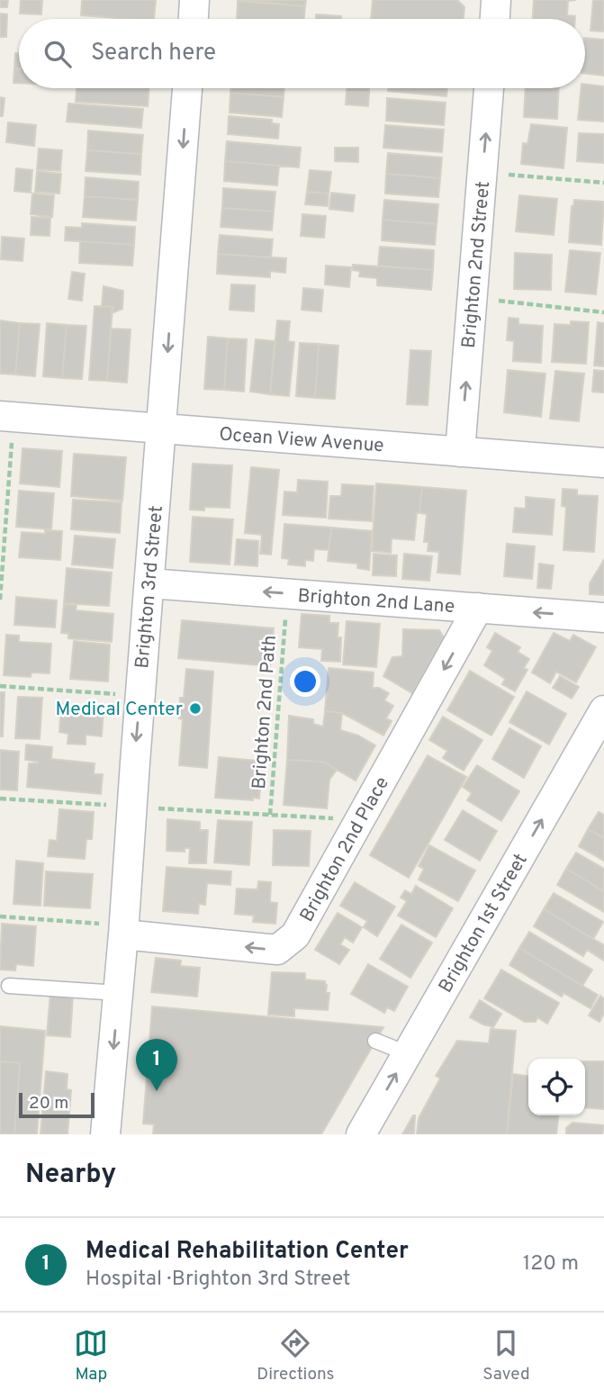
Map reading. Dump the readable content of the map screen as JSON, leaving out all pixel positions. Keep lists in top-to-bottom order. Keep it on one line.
{"streets":{"street":["Brighton 2nd Street","Ocean View Avenue","Brighton 3rd Street","Brighton 2nd Lane","Brighton 2nd Place","Brighton 1st Street"],"path":["Brighton 2nd Path"]},"crossings":[["Brighton 2nd Street","Ocean View Avenue"],["Ocean View Avenue","Brighton 3rd Street"],["Brighton 3rd Street","Brighton 2nd Lane"],["Brighton 3rd Street","Brighton 2nd Place"],["Brighton 2nd Lane","Brighton 2nd Place"]],"one_way":["Brighton 2nd Street","Brighton 3rd Street","Brighton 2nd Lane","Brighton 2nd Place","Brighton 1st Street"],"places":["Medical Center"],"scale_bar":"20 m","page":{"search":"Search here","pins":"1","scale":"20 m","heading":"Nearby","list":[{"mark":"1","name":"Medical Rehabilitation Center","note":"Hospital · Brighton 3rd Street","value":"120 m"}],"nav":["Map","Directions","Saved"]}}
